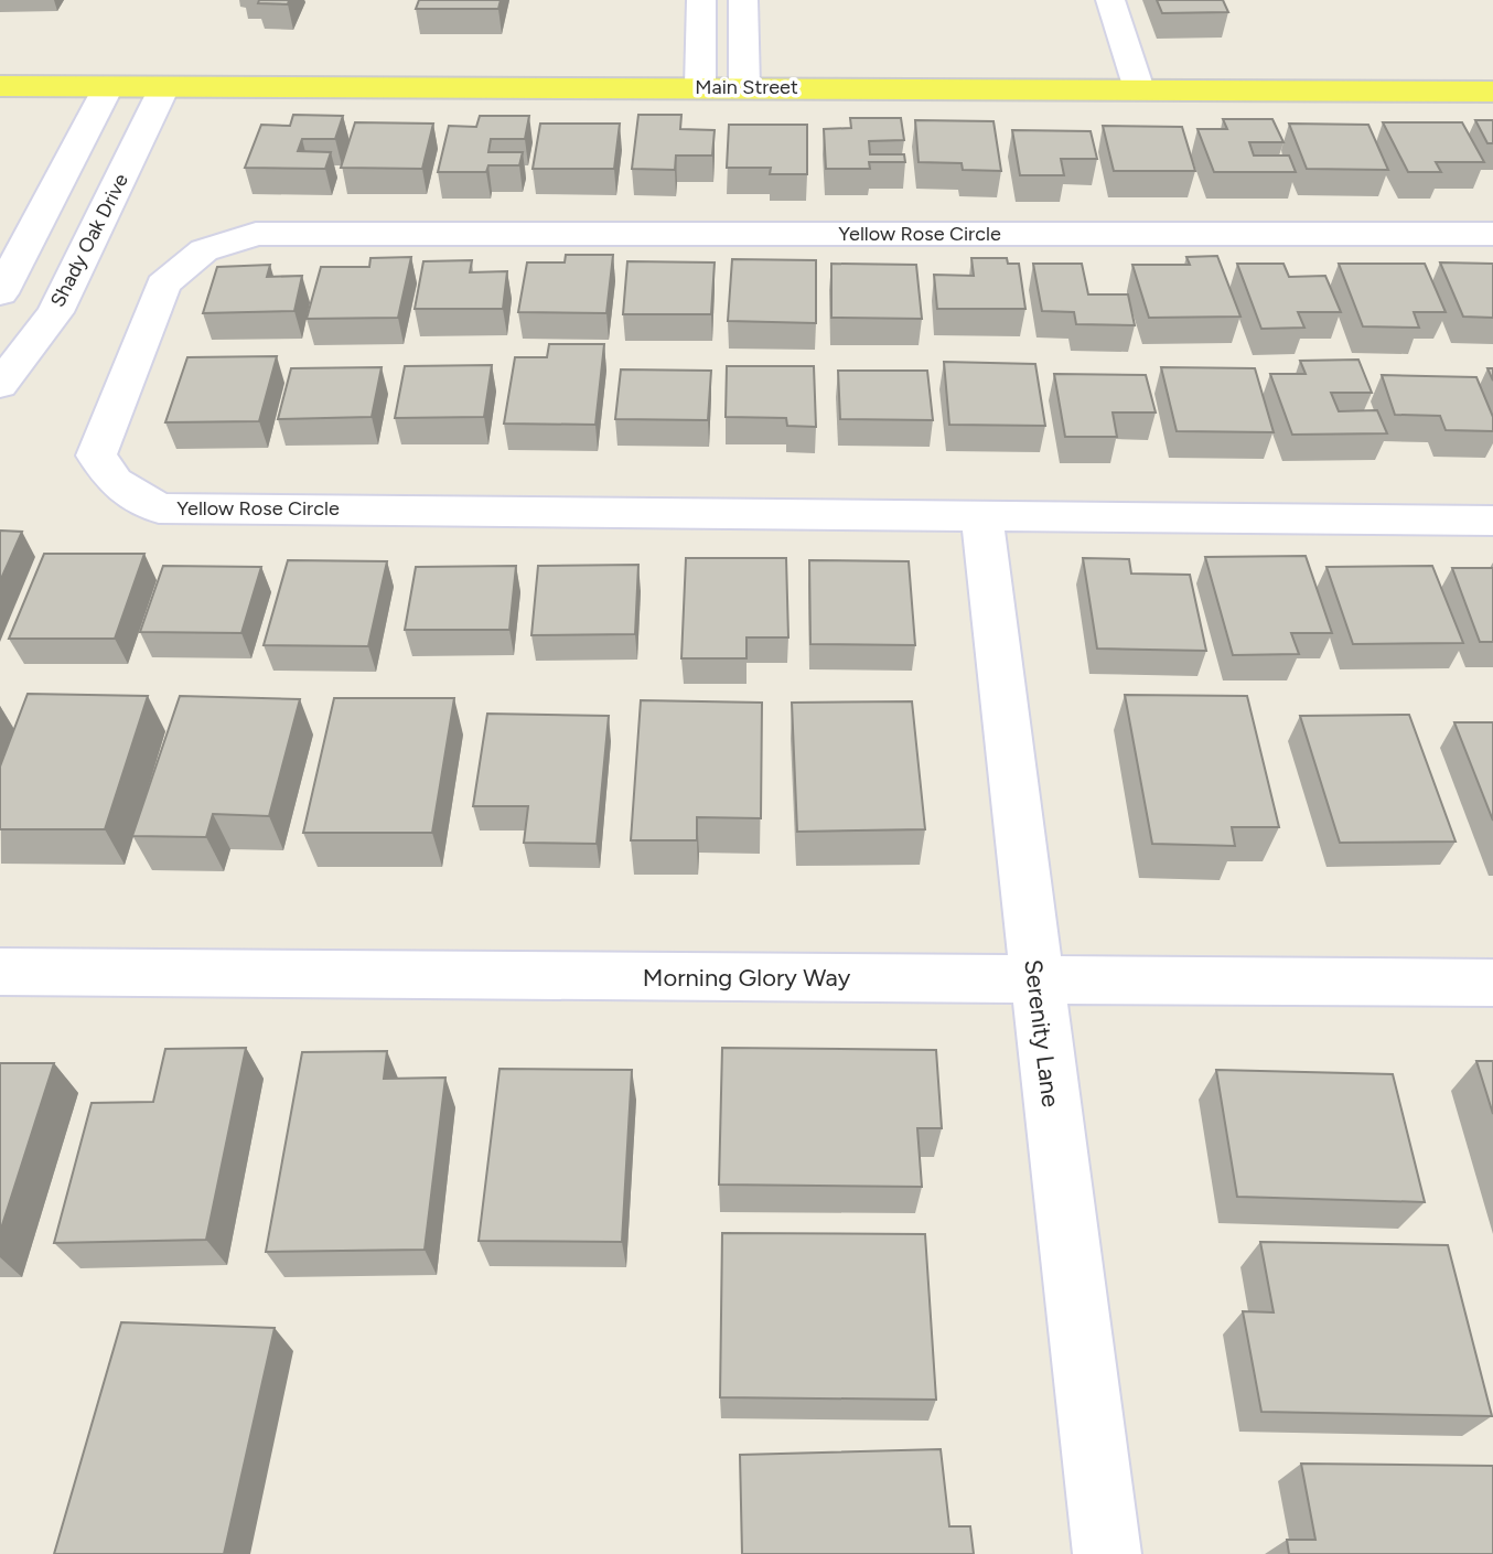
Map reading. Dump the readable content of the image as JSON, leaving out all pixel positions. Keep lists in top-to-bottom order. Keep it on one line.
{"streets":{"main road":["Main Street"],"street":["Yellow Rose Circle","Shady Oak Drive","Morning Glory Way","Serenity Lane"]},"crossings":[["Main Street","Shady Oak Drive"],["Yellow Rose Circle","Serenity Lane"],["Morning Glory Way","Serenity Lane"]]}
